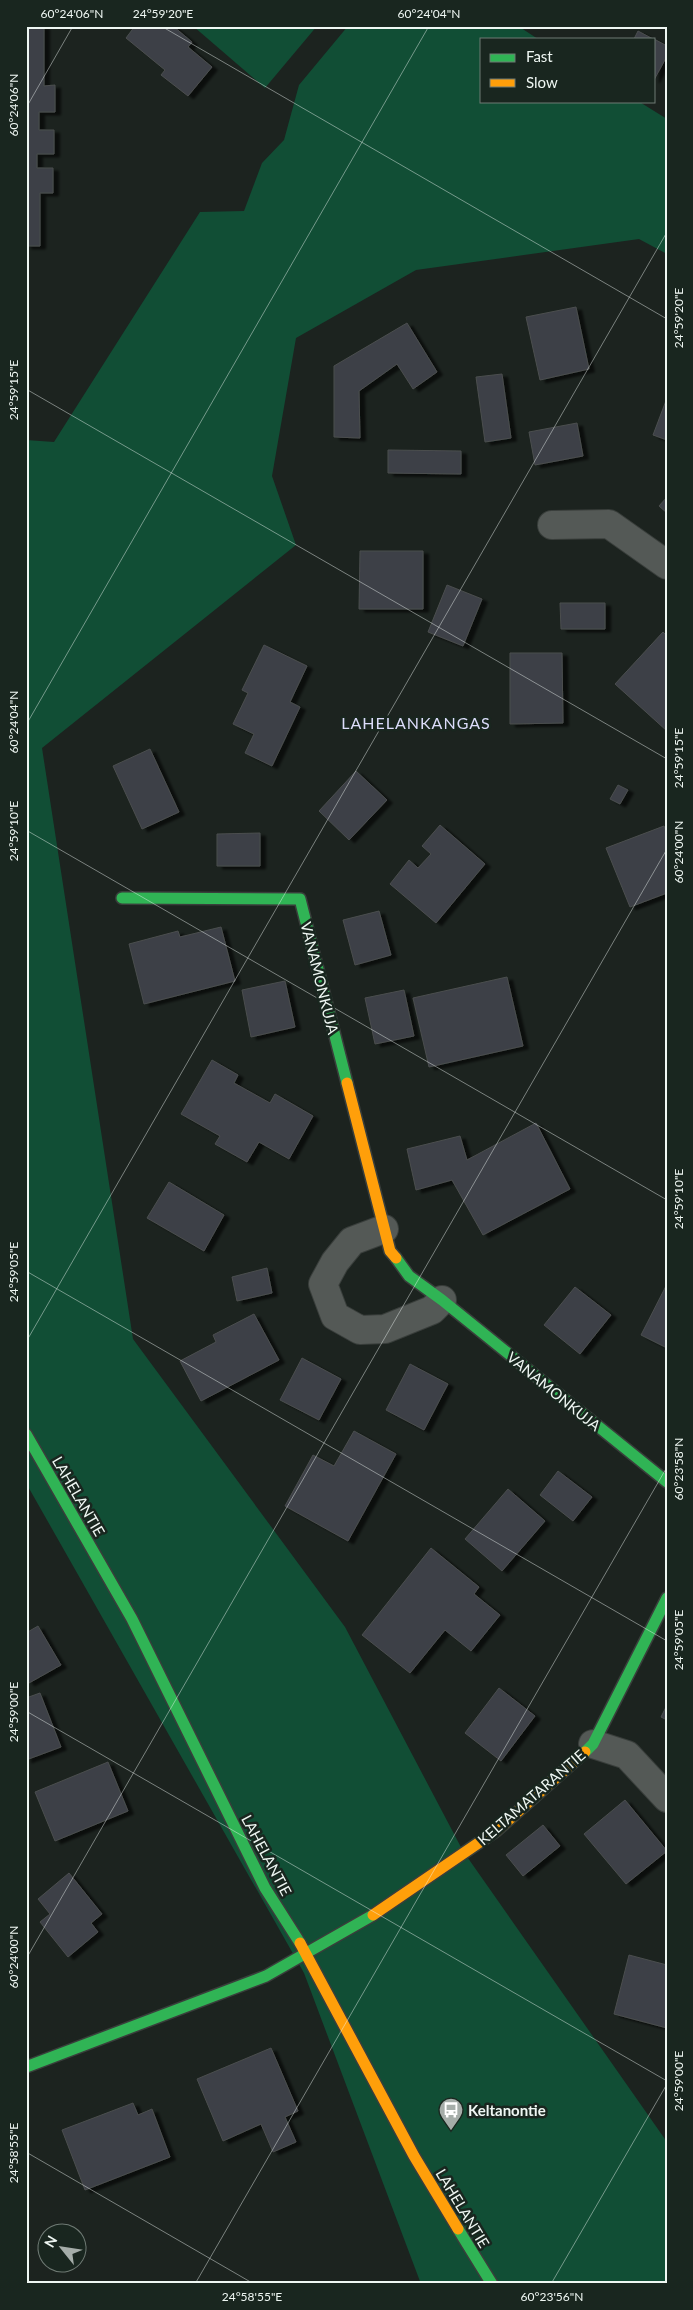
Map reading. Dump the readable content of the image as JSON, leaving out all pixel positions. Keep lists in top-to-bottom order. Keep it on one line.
{"streets":{"street":["VANAMONKUJA","LAHELANTIE","KELTAMATARANTIE"]},"crossings":[["LAHELANTIE","KELTAMATARANTIE"]],"districts":["LAHELANKANGAS"],"places":{"bus stop":["Keltanontie"]},"legend":["Fast","Slow"],"north":"top left","coordinates":["60°24'06\"N","24°59'20\"E","60°24'04\"N","24°59'15\"E","24°59'10\"E","60°24'00\"N","24°59'05\"E","60°23'58\"N","24°59'00\"E","24°58'55\"E","60°23'56\"N"]}
